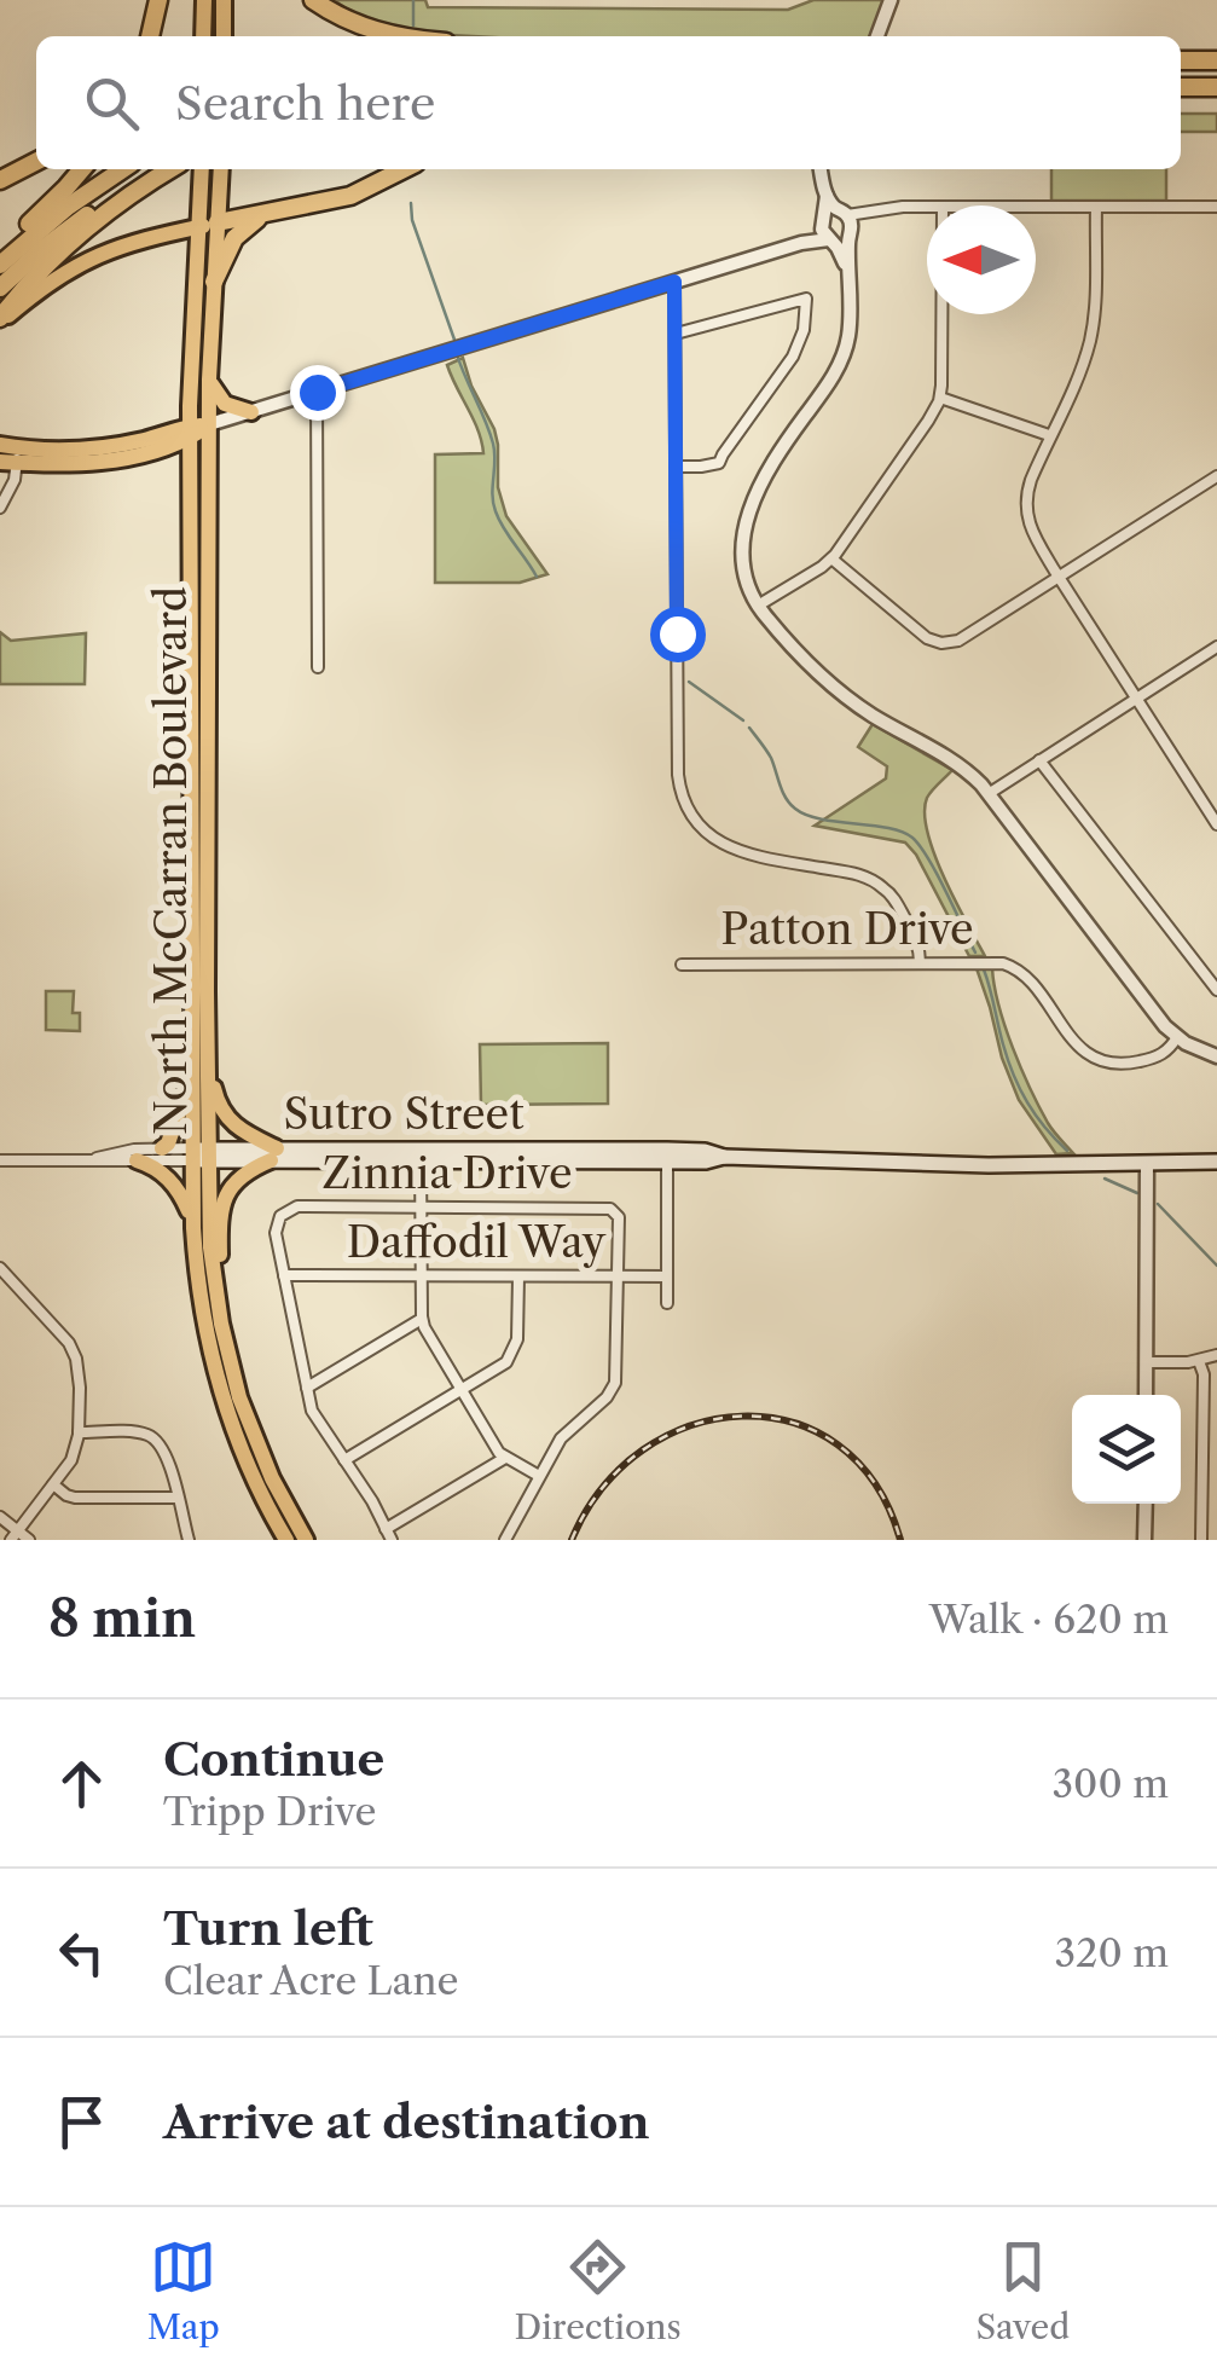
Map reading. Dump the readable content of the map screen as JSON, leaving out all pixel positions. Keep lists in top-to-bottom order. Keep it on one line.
{"streets":{"main road":["North McCarran Boulevard","Sutro Street"],"street":["Patton Drive","Zinnia Drive","Daffodil Way"]},"crossings":[["North McCarran Boulevard","Sutro Street"],["Zinnia Drive","Daffodil Way"]],"north":"left","page":{"search":"Search here","heading":["8 min","Walk · 620 m"],"list":[["Continue","Tripp Drive","300 m"],["Turn left","Clear Acre Lane","320 m"],"Arrive at destination"],"nav":["Map","Directions","Saved"]}}
